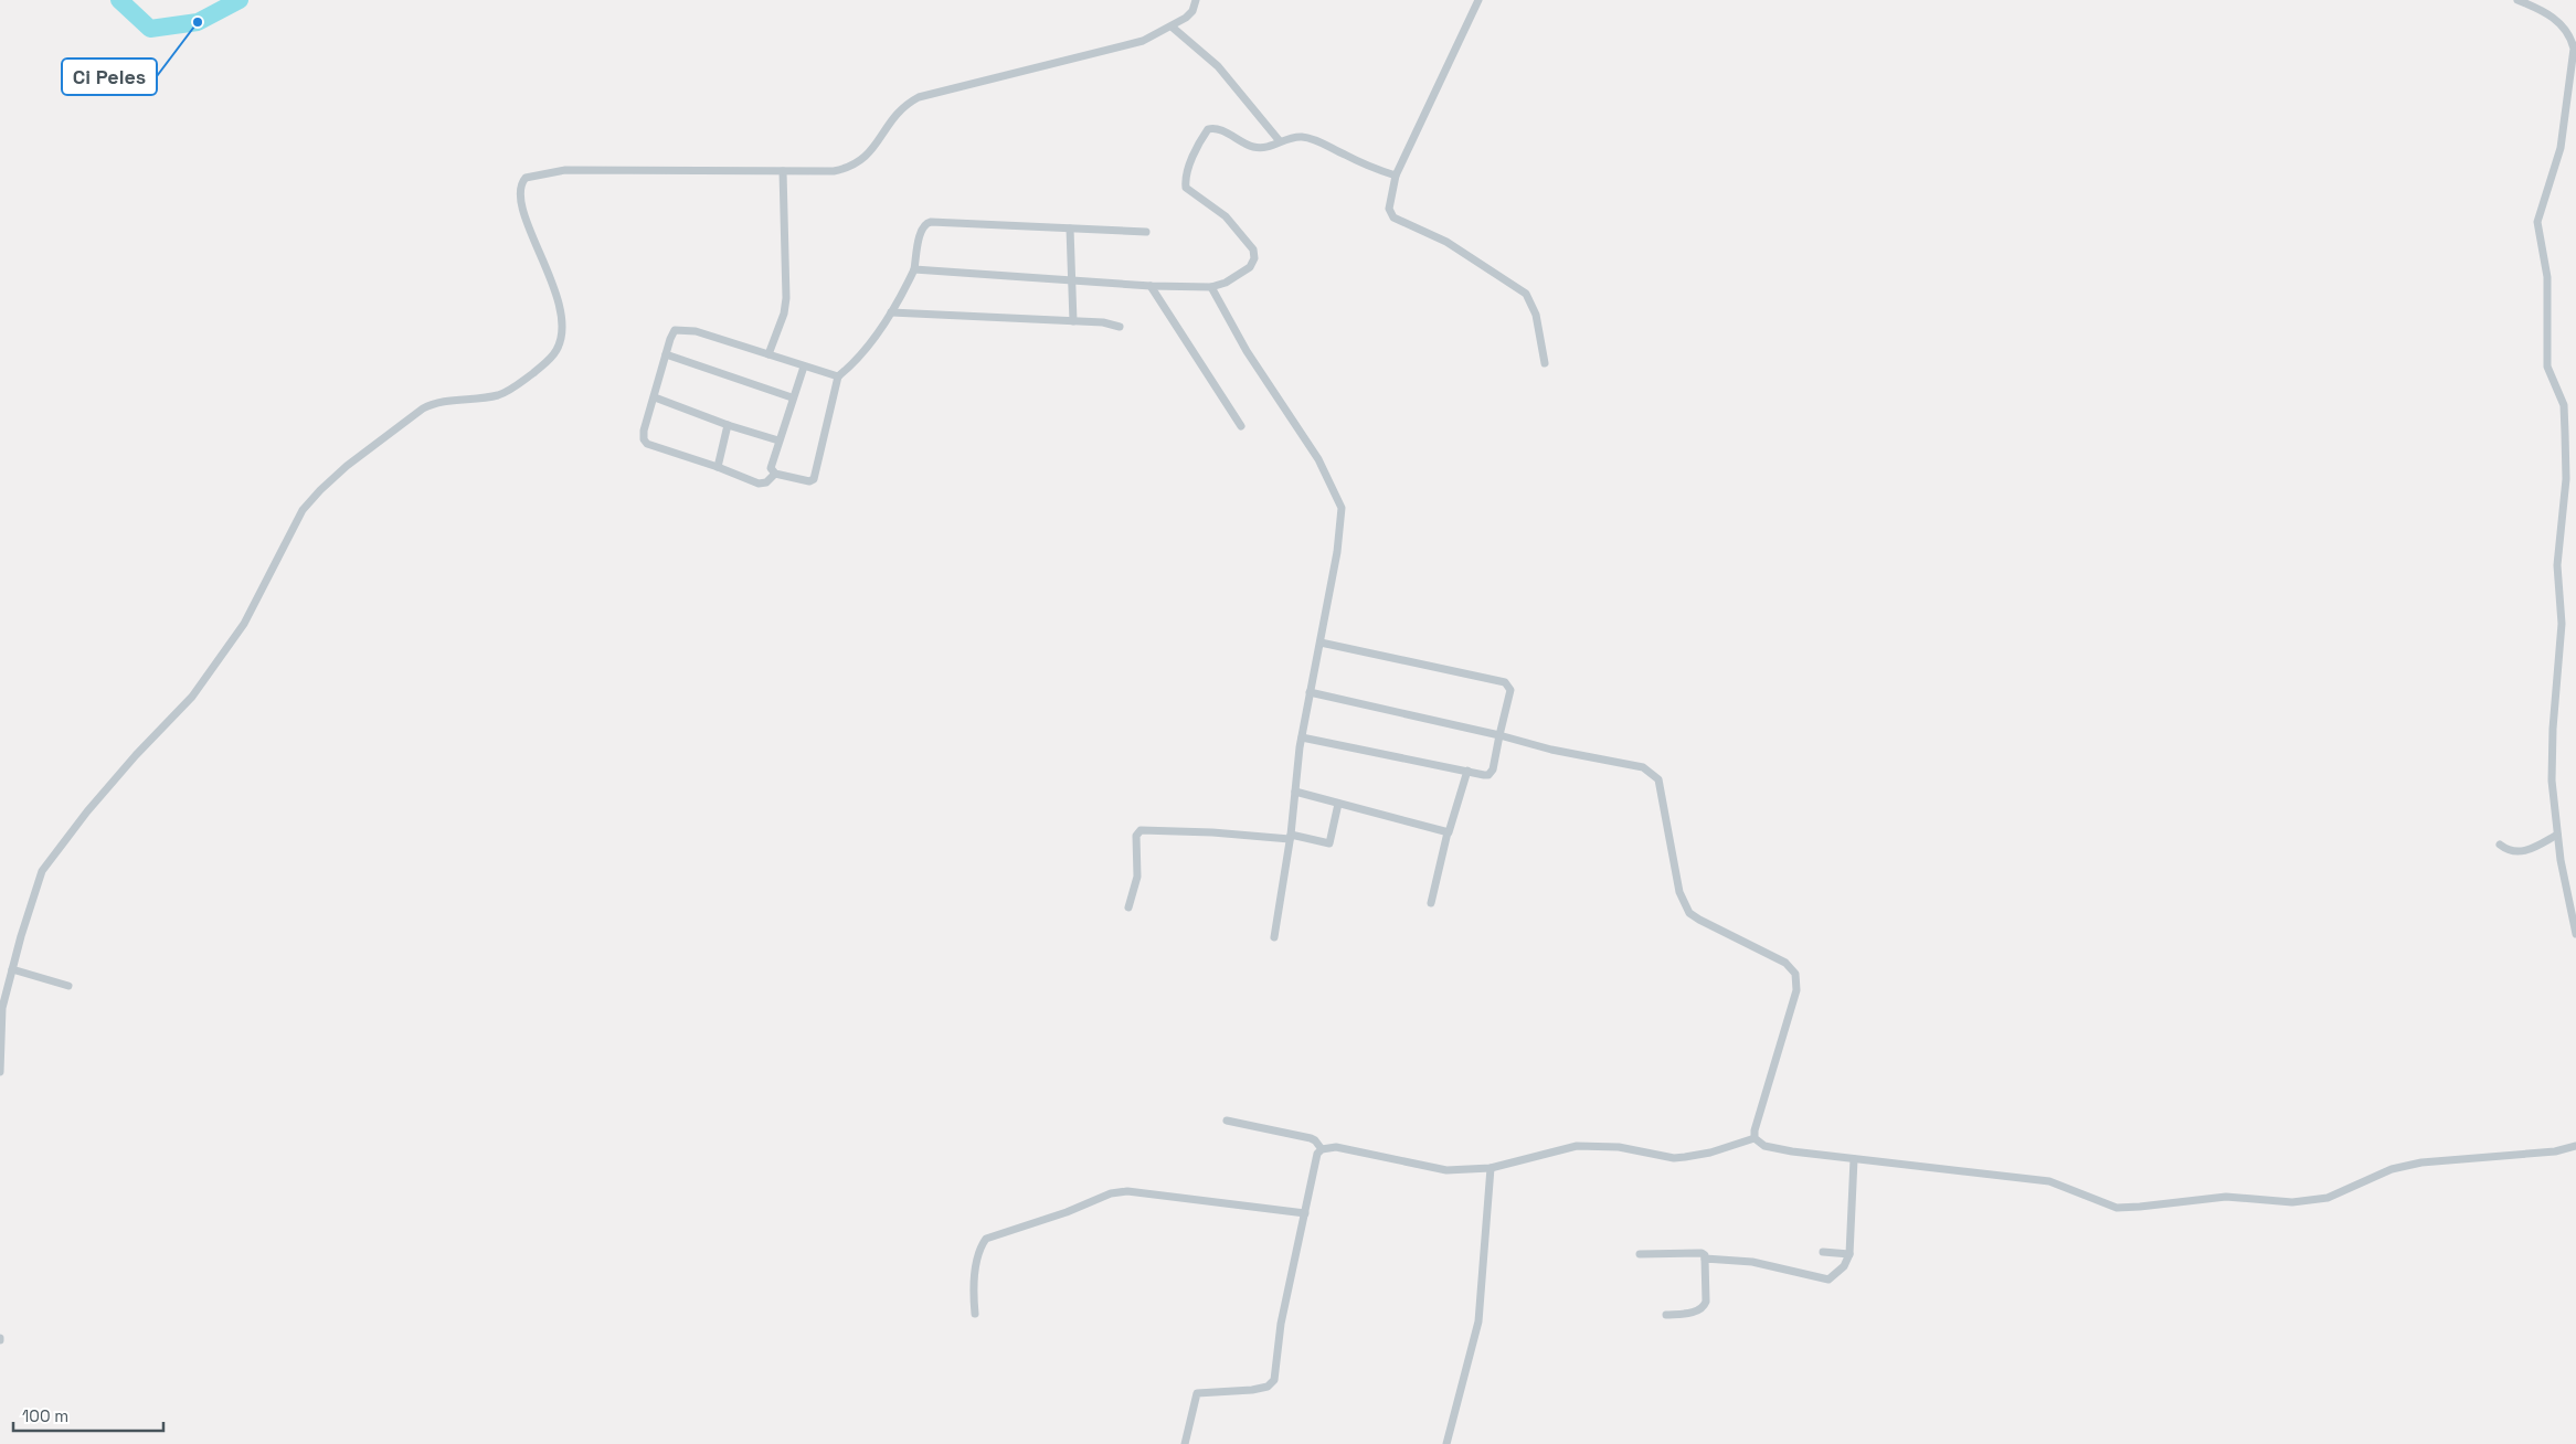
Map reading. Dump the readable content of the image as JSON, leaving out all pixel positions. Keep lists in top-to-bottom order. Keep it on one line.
{"places":["Ci Peles"],"scale_bar":"100 m"}
